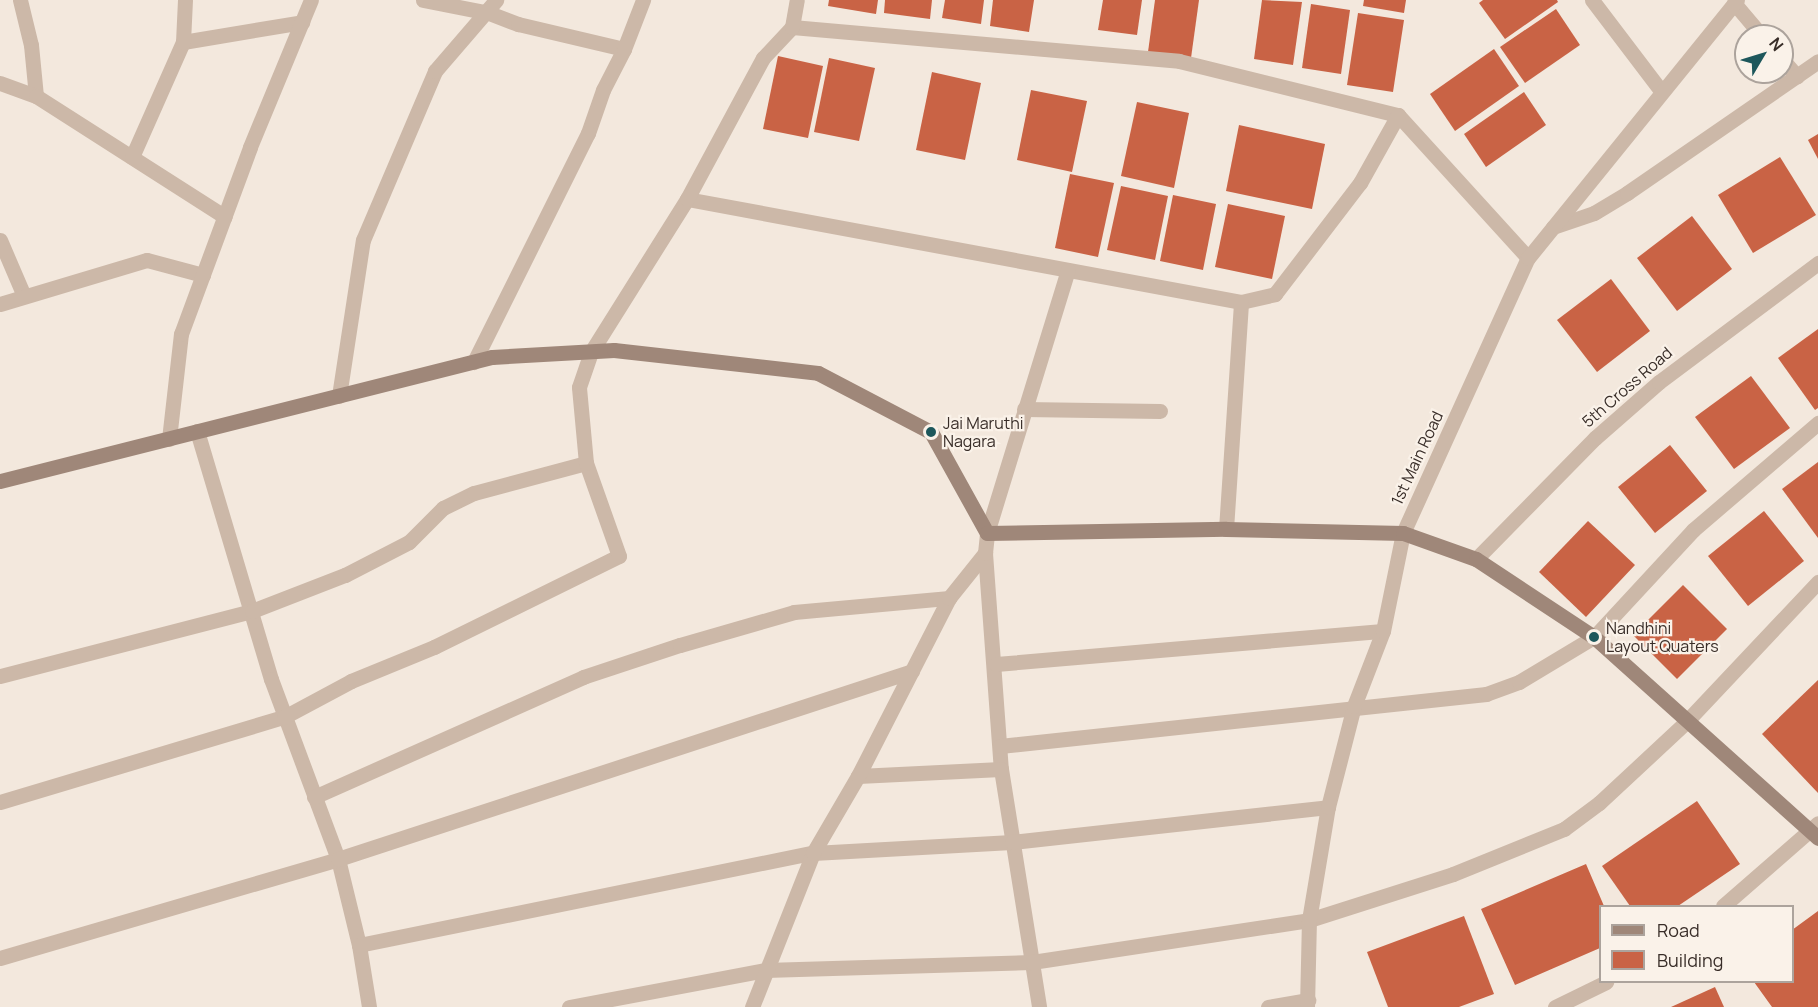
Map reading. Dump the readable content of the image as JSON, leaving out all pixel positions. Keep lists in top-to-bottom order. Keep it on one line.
{"streets":{"street":["5th Cross Road","1st Main Road"]},"places":["Jai Maruthi Nagara","Nandhini Layout Quaters"],"legend":["Road","Building"],"north":"top right"}
